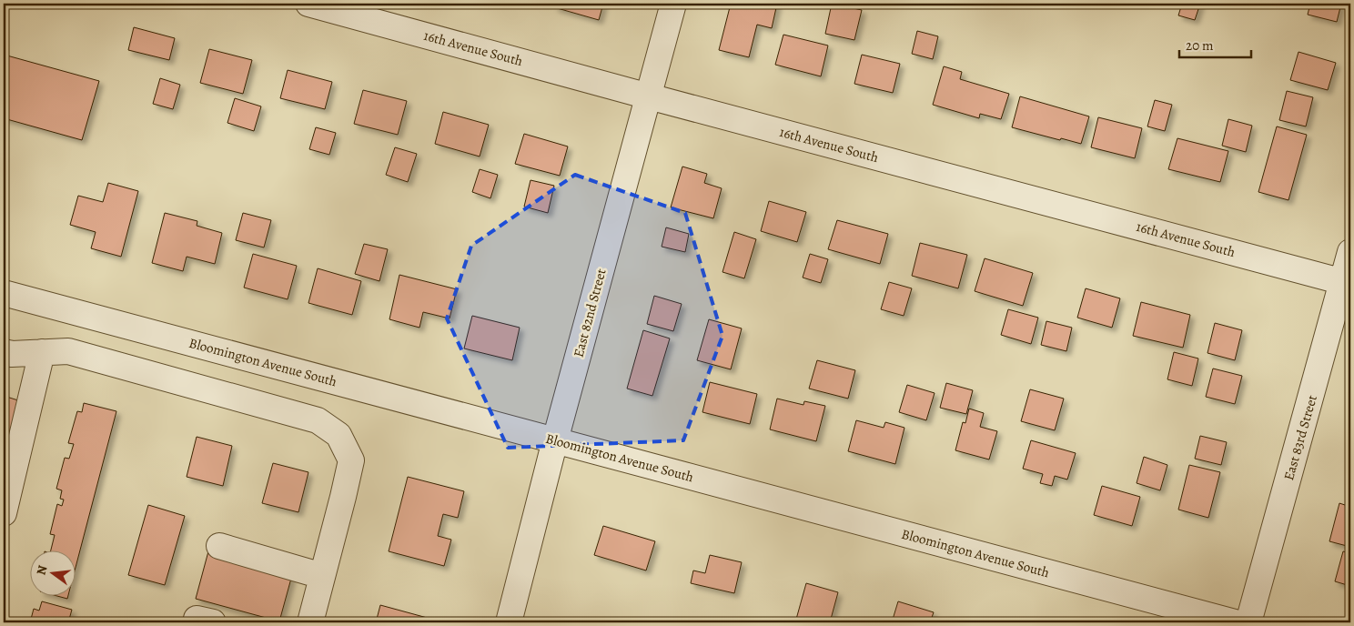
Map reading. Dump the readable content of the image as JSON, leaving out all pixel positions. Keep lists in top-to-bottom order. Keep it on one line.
{"streets":{"street":["16th Avenue South","East 82nd Street","Bloomington Avenue South","East 83rd Street"]},"crossings":[["16th Avenue South","East 82nd Street"],["16th Avenue South","East 83rd Street"],["East 82nd Street","Bloomington Avenue South"]],"scale_bar":"20 m","north":"left"}
